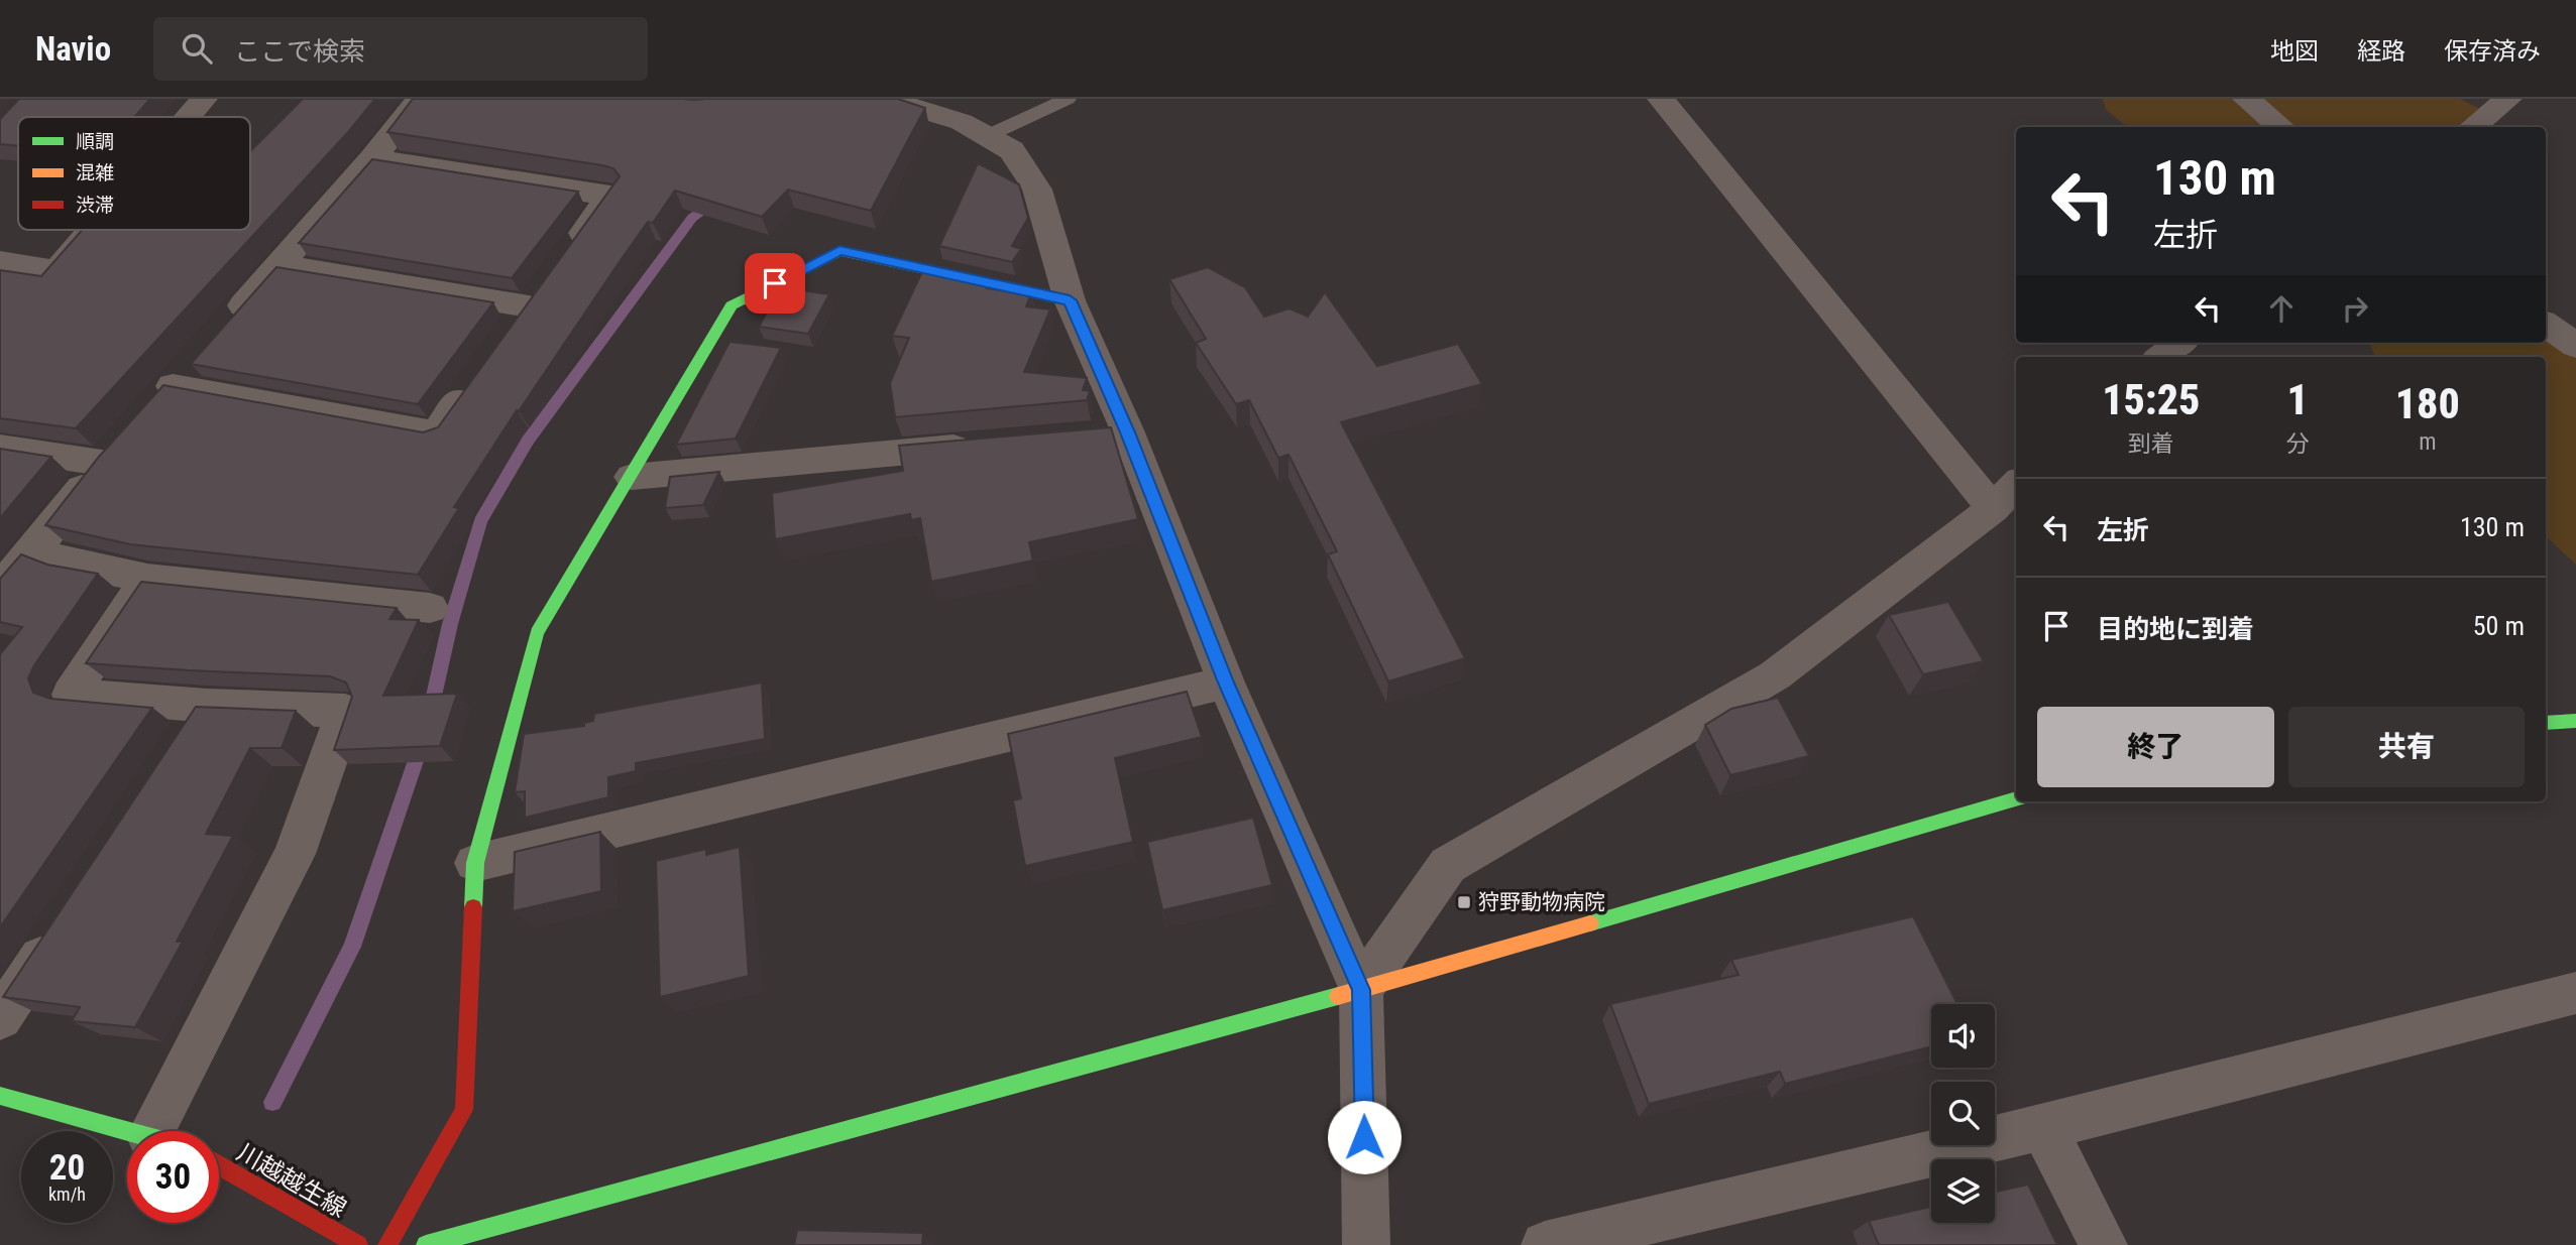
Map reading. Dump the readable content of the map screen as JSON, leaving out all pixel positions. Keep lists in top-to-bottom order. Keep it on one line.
{"streets":{"street":["川越越生線"]},"places":{"transit":["狩野動物病院"]},"legend":["順調","混雑","渋滞"],"page":{"header":"Navio","search":"ここで検索","nav":["地図","経路","保存済み"],"turn":["130 m","左折"],"eta":["15:25","到着","1","分","180","m"],"list":[{"name":"左折","value":"130 m"},{"name":"目的地に到着","value":"50 m"}],"buttons":["終了","共有"],"speed":"20 km/h","limit":"30"}}
